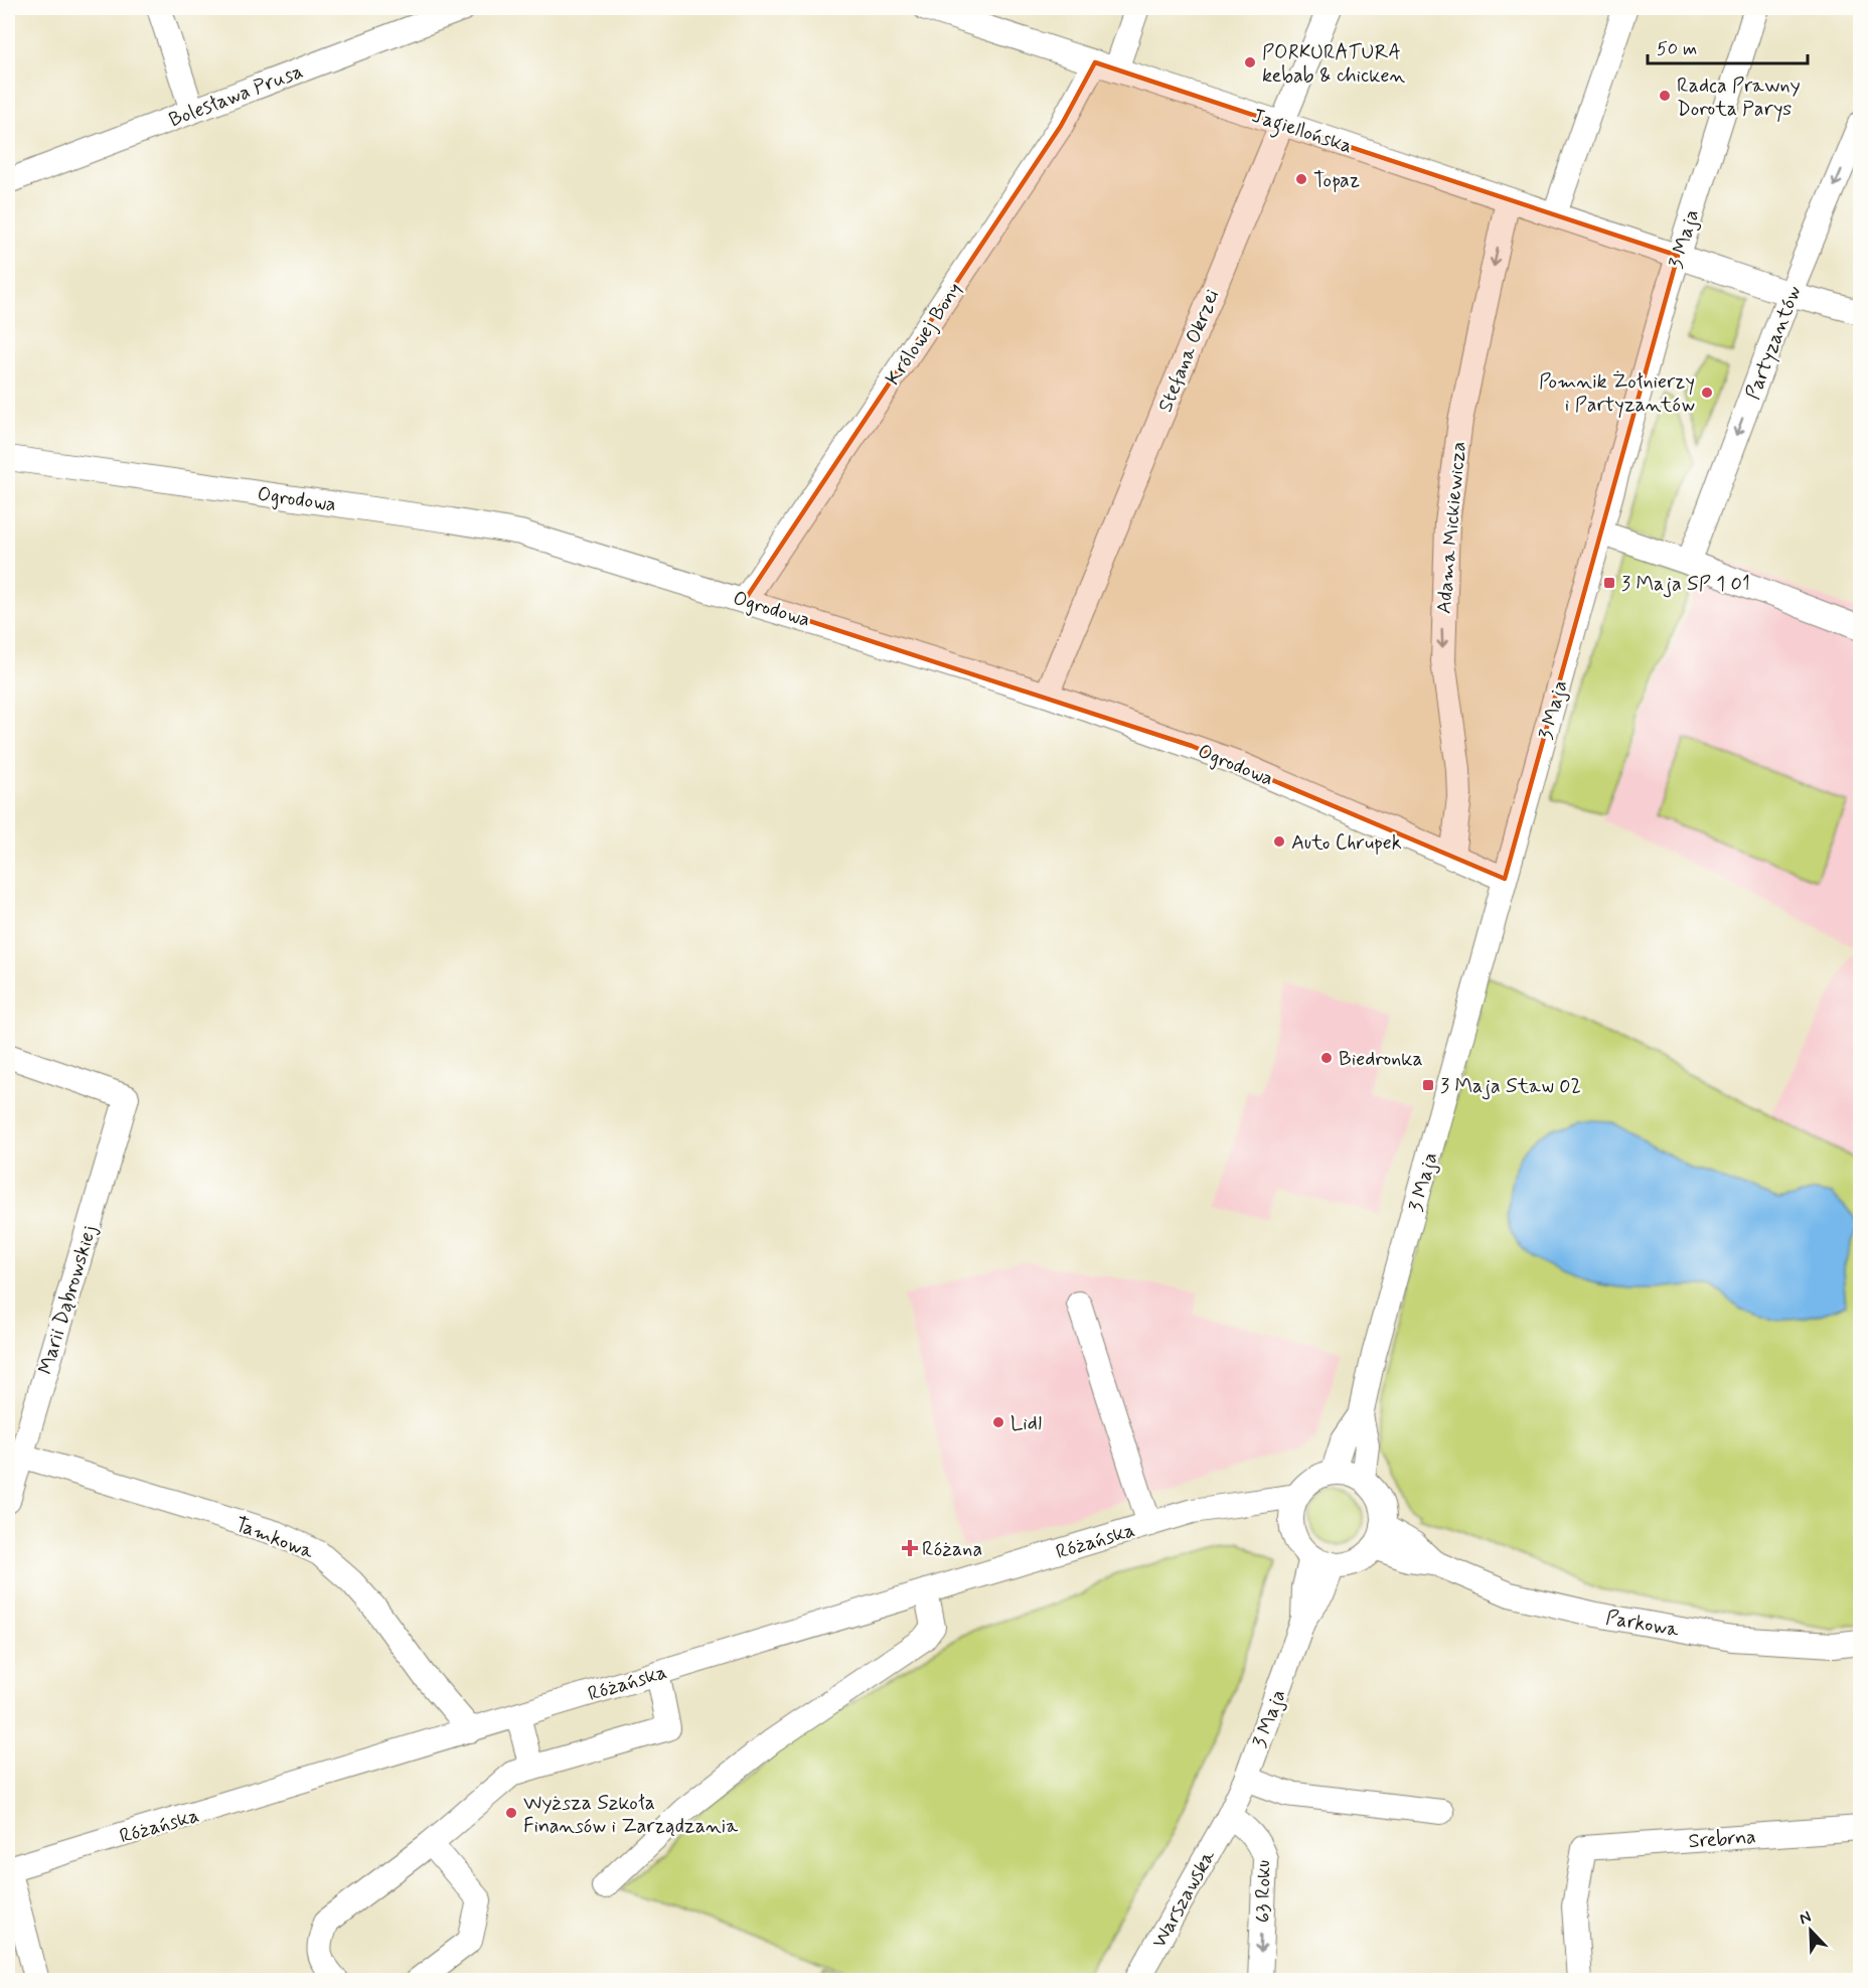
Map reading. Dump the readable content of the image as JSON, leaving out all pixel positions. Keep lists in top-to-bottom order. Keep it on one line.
{"streets":{"street":["Bolesława Prusa","Jagiellońska","3 Maja","Królowej Bony","Partyzantów","Stefana Okrzei","Ogrodowa","Adama Mickiewicza","Marii Dąbrowskiej","Tamkowa","Różańska","Parkowa","Srebrna","63 Roku","Warszawska"]},"crossings":[["Jagiellońska","3 Maja"],["Jagiellońska","Królowej Bony"],["Jagiellońska","Partyzantów"],["Jagiellońska","Stefana Okrzei"],["Jagiellońska","Adama Mickiewicza"],["3 Maja","Ogrodowa"],["3 Maja","Różańska"],["3 Maja","Parkowa"],["3 Maja","63 Roku"],["3 Maja","Warszawska"],["Królowej Bony","Ogrodowa"],["Stefana Okrzei","Ogrodowa"],["Ogrodowa","Adama Mickiewicza"],["Marii Dąbrowskiej","Tamkowa"],["Tamkowa","Różańska"],["Różańska","Parkowa"],["63 Roku","Warszawska"]],"one_way":["Partyzantów","Adama Mickiewicza","63 Roku"],"places":{"other":["PORKURATURA kebab & chicken","Radca Prawny Dorota Parys","Topaz","Pomnik Żołnierzy i Partyzantów","Auto Chrupek","Biedronka","Lidl","Wyższa Szkoła Finansów i Zarządzania"],"transit":["3 Maja SP 1 01","3 Maja Staw 02"],"health":["Różana"]},"scale_bar":"50 m","north":"top left"}
